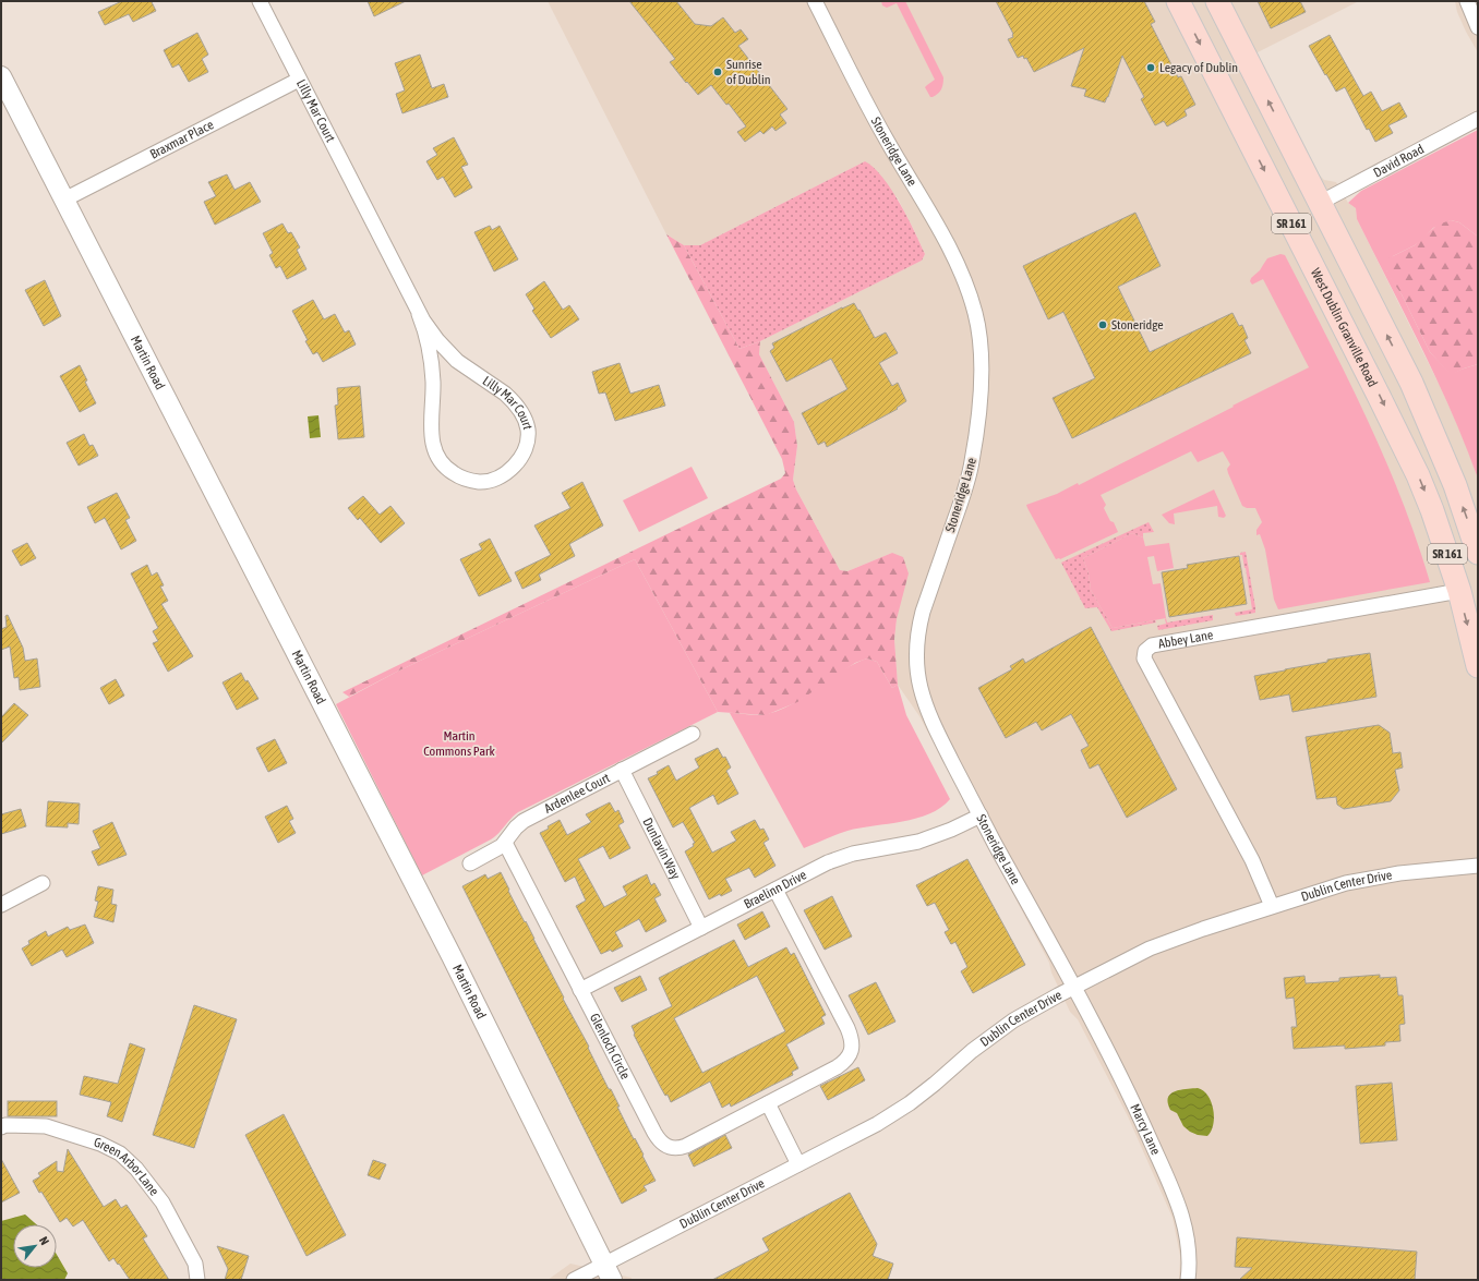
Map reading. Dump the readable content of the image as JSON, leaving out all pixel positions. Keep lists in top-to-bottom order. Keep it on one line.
{"streets":{"main road":["SR 161","West Dublin Granville Road"],"street":["Lilly Mar Court","Braxmar Place","Stoneridge Lane","David Road","Martin Road","Abbey Lane","Ardenlee Court","Dunlavin Way","Dublin Center Drive","Braelinn Drive","Glenloch Circle","Marcy Lane","Green Arbor Lane"]},"crossings":[["Lilly Mar Court","Braxmar Place"],["Braxmar Place","Martin Road"],["Stoneridge Lane","Dublin Center Drive"],["Stoneridge Lane","Braelinn Drive"],["Stoneridge Lane","Marcy Lane"],["David Road","SR 161"],["West Dublin Granville Road","Abbey Lane"],["Martin Road","Dublin Center Drive"],["Abbey Lane","Dublin Center Drive"],["Ardenlee Court","Dunlavin Way"],["Ardenlee Court","Glenloch Circle"],["Dunlavin Way","Braelinn Drive"],["Dublin Center Drive","Marcy Lane"],["Braelinn Drive","Glenloch Circle"]],"parks":["Martin Commons Park"],"places":["Legacy of Dublin","Sunrise of Dublin","Stoneridge"],"north":"top right"}
